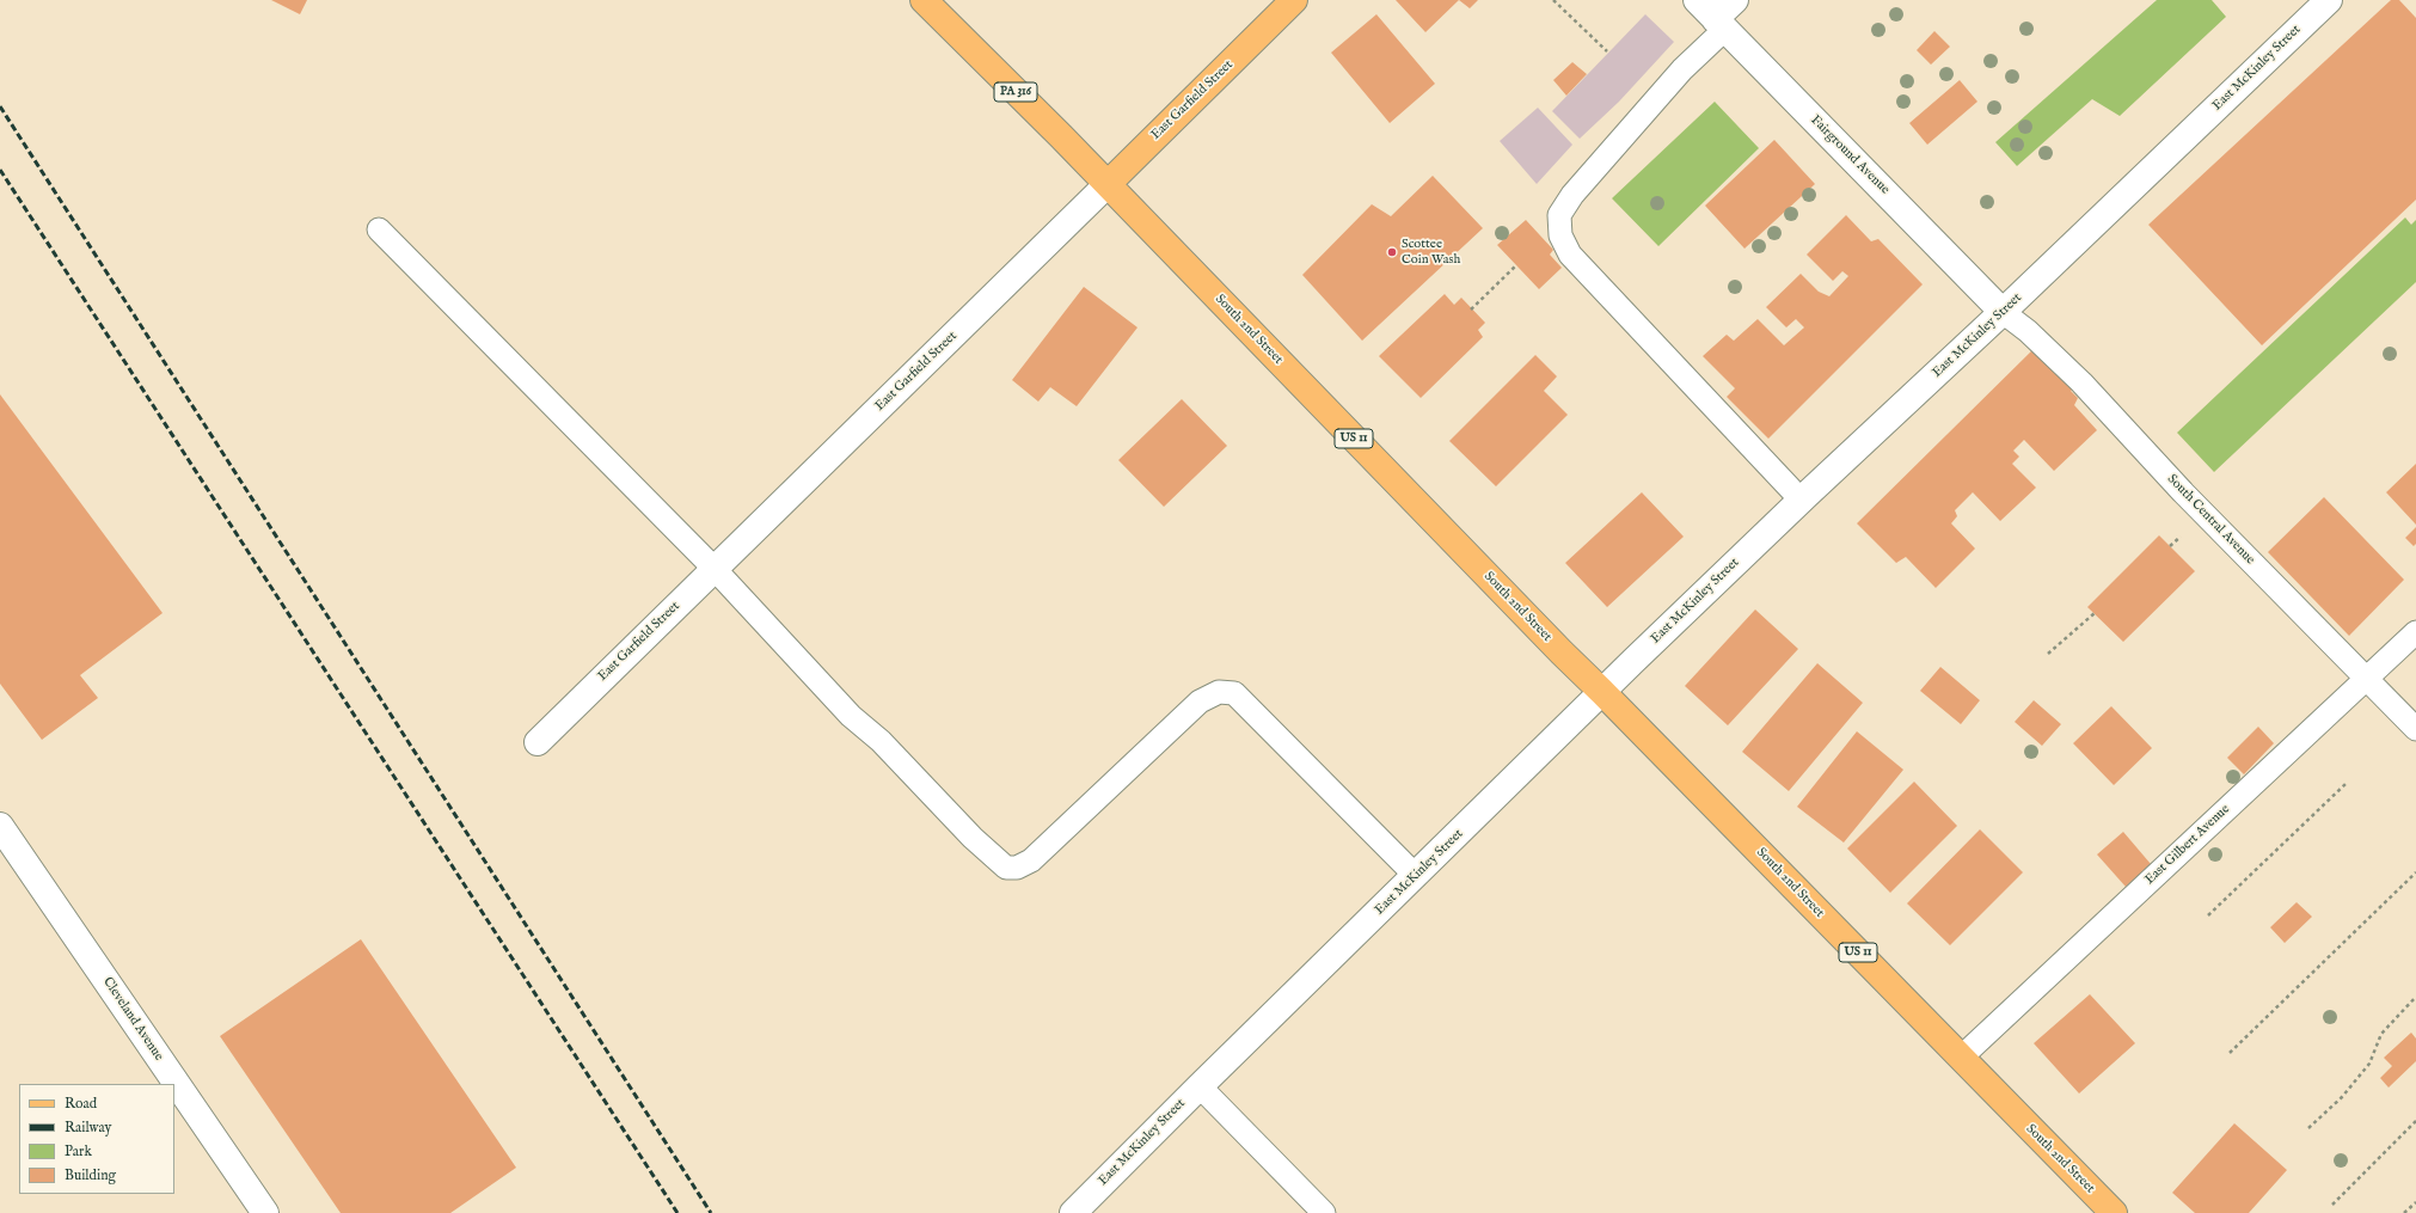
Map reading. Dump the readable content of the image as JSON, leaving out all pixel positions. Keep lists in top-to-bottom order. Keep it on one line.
{"streets":{"main road":["PA 316","East Garfield Street","South 2nd Street","US 11"],"street":["East McKinley Street","Fairground Avenue","Cleveland Avenue"],"lane":["South Central Avenue","East Gilbert Avenue"]},"crossings":[["East McKinley Street","Fairground Avenue"],["East McKinley Street","South 2nd Street"],["East McKinley Street","South Central Avenue"],["East Garfield Street","South 2nd Street"],["Fairground Avenue","South Central Avenue"],["South 2nd Street","East Gilbert Avenue"],["South Central Avenue","East Gilbert Avenue"]],"places":["Scottee Coin Wash"],"legend":["Road","Railway","Park","Building"]}
